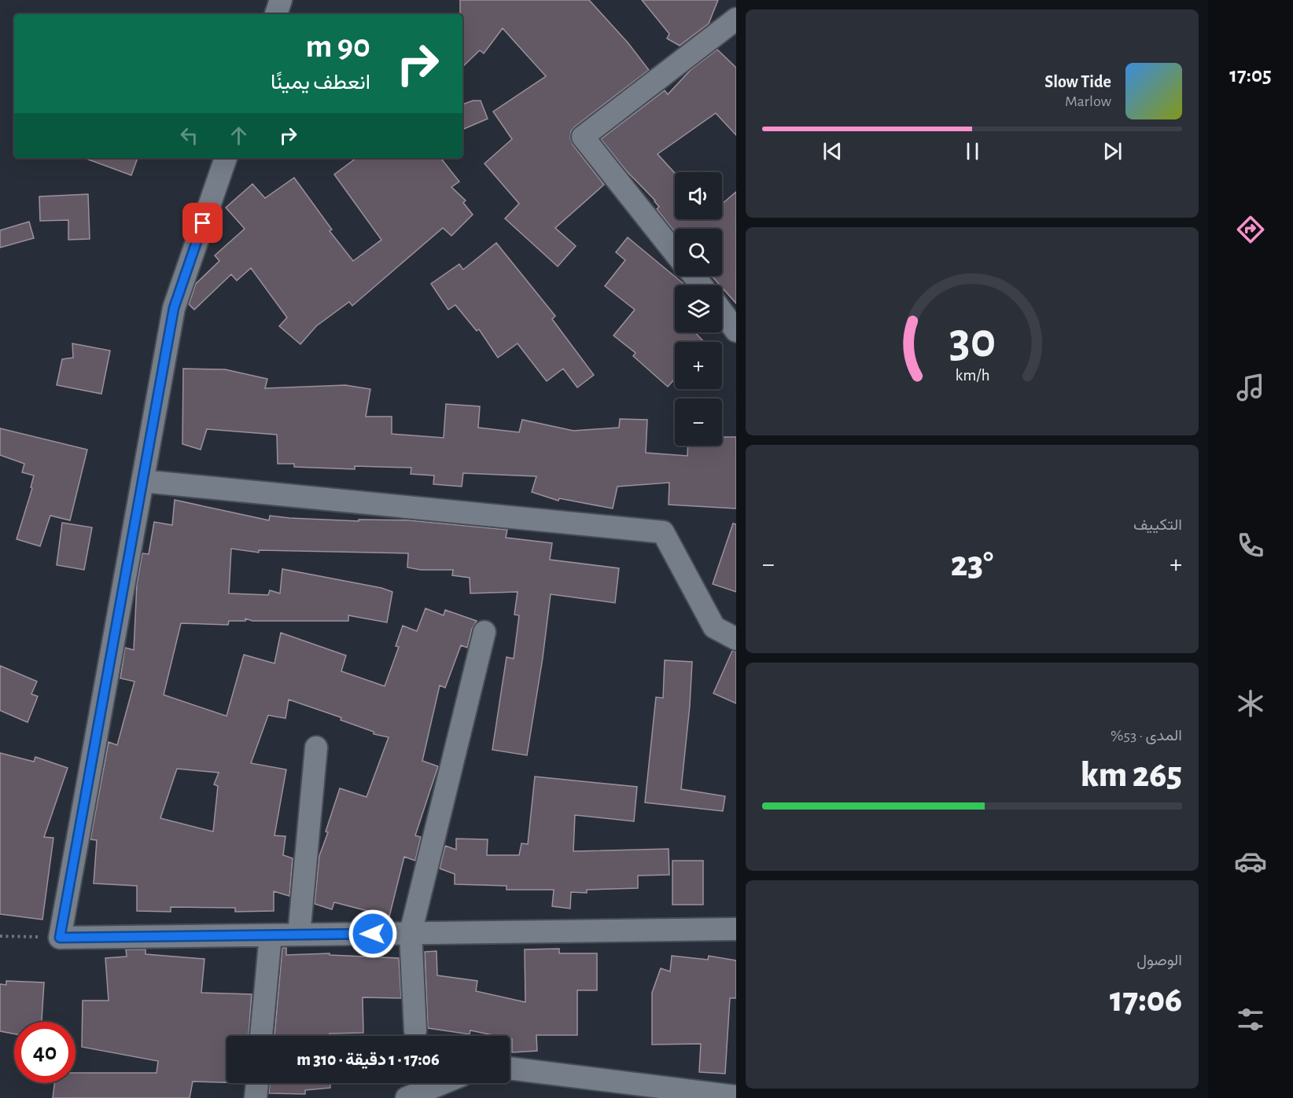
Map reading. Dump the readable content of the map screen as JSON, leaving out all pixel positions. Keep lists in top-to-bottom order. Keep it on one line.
{"page":{"tabs":"17:05","turn":["90 m","انعطف يمينًا"],"song":["Slow Tide","Marlow"],"map_buttons":["+","−"],"tile":["التكييف",["المدى · 53%","265 km"],["الوصول","17:06"]],"heat":["−","23°","+"],"limit":"40","trip":"17:06 · 1 دقيقة · 310 m","gauge":["30","km/h"]}}
